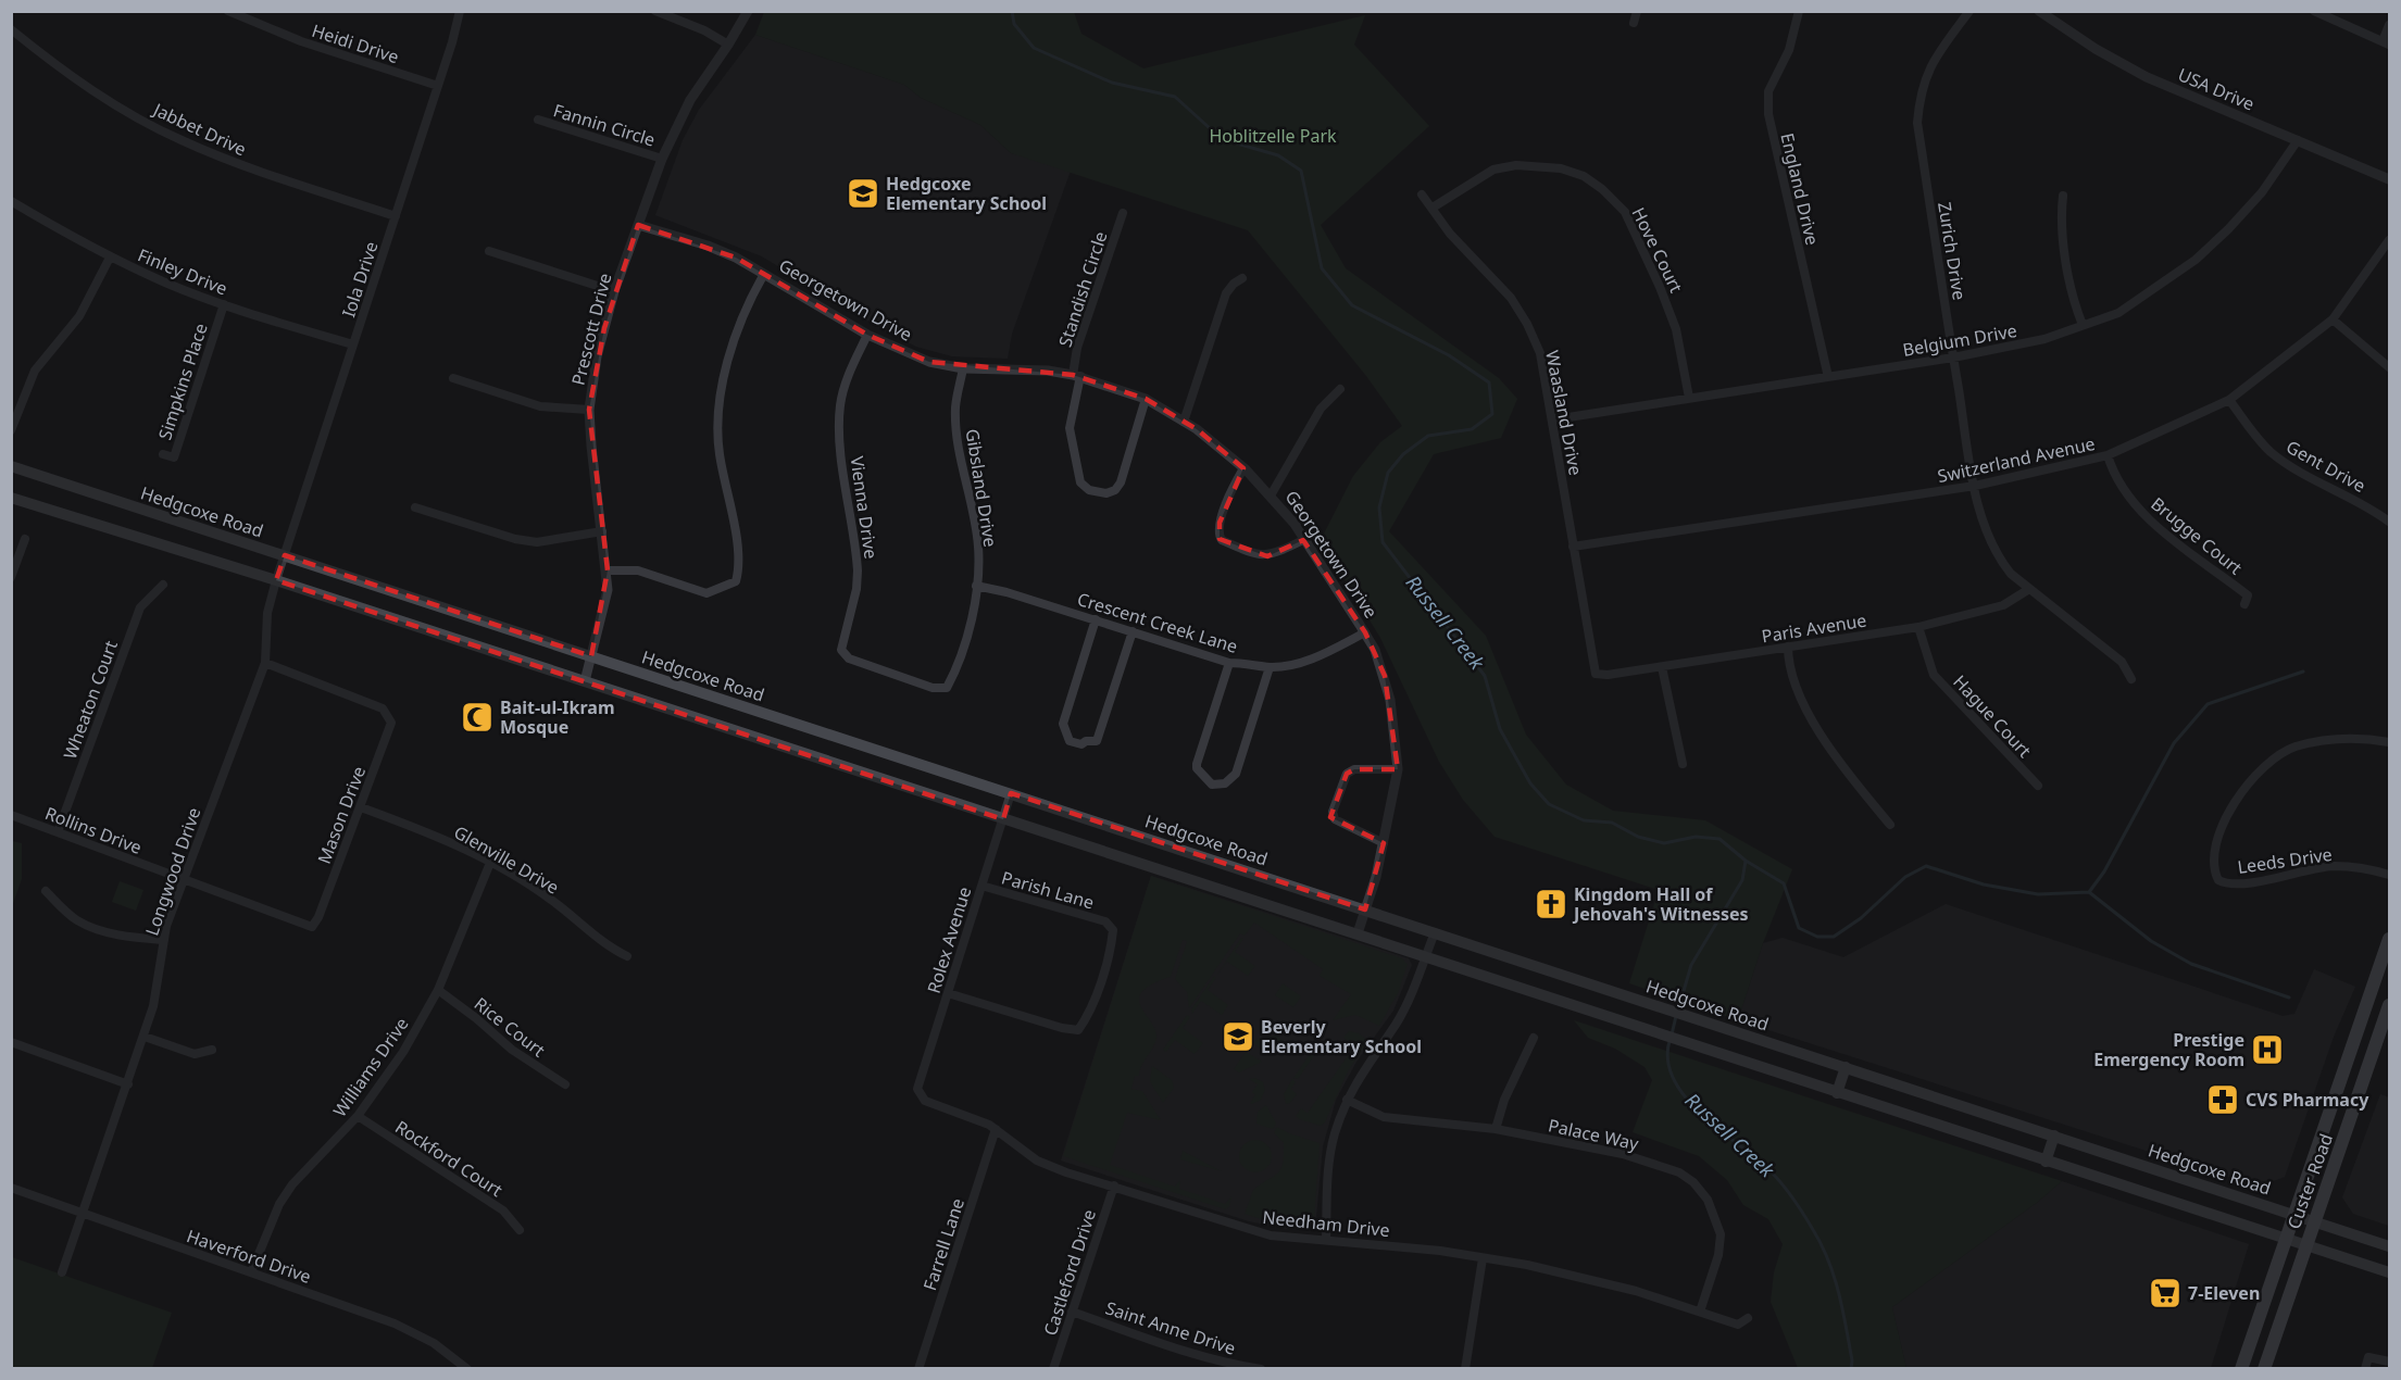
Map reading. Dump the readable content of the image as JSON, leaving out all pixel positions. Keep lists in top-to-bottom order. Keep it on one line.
{"streets":{"main road":["Hedgcoxe Road","Custer Road"],"street":["Heidi Drive","USA Drive","Fannin Circle","Jabbet Drive","England Drive","Hove Court","Zurich Drive","Finley Drive","Iola Drive","Standish Circle","Georgetown Drive","Prescott Drive","Belgium Drive","Simpkins Place","Waasland Drive","Switzerland Avenue","Gent Drive","Gibsland Drive","Vienna Drive","Brugge Court","Crescent Creek Lane","Paris Avenue","Wheaton Court","Hague Court","Mason Drive","Rollins Drive","Glenville Drive","Leeds Drive","Longwood Drive","Parish Lane","Rolex Avenue","Rice Court","Williams Drive","Palace Way","Rockford Court","Needham Drive","Farrell Lane","Haverford Drive","Castleford Drive","Saint Anne Drive"]},"crossings":[["Heidi Drive","Iola Drive"],["USA Drive","Belgium Drive"],["Fannin Circle","Prescott Drive"],["Jabbet Drive","Iola Drive"],["England Drive","Belgium Drive"],["Hove Court","Belgium Drive"],["Hove Court","Waasland Drive"],["Zurich Drive","Belgium Drive"],["Zurich Drive","Switzerland Avenue"],["Zurich Drive","Paris Avenue"],["Finley Drive","Iola Drive"],["Finley Drive","Simpkins Place"],["Iola Drive","Hedgcoxe Road"],["Iola Drive","Longwood Drive"],["Standish Circle","Georgetown Drive"],["Georgetown Drive","Prescott Drive"],["Georgetown Drive","Gibsland Drive"],["Georgetown Drive","Vienna Drive"],["Georgetown Drive","Hedgcoxe Road"],["Georgetown Drive","Crescent Creek Lane"],["Prescott Drive","Hedgcoxe Road"],["Belgium Drive","Waasland Drive"],["Waasland Drive","Switzerland Avenue"],["Waasland Drive","Paris Avenue"],["Switzerland Avenue","Gent Drive"],["Switzerland Avenue","Brugge Court"],["Gibsland Drive","Vienna Drive"],["Gibsland Drive","Crescent Creek Lane"],["Hedgcoxe Road","Longwood Drive"],["Hedgcoxe Road","Rolex Avenue"],["Hedgcoxe Road","Custer Road"],["Paris Avenue","Hague Court"],["Wheaton Court","Rollins Drive"],["Mason Drive","Rollins Drive"],["Mason Drive","Glenville Drive"],["Mason Drive","Longwood Drive"],["Rollins Drive","Longwood Drive"],["Glenville Drive","Williams Drive"],["Longwood Drive","Haverford Drive"],["Parish Lane","Rolex Avenue"],["Rolex Avenue","Needham Drive"],["Rice Court","Williams Drive"],["Williams Drive","Rockford Court"],["Williams Drive","Haverford Drive"],["Palace Way","Needham Drive"],["Needham Drive","Farrell Lane"],["Needham Drive","Castleford Drive"],["Castleford Drive","Saint Anne Drive"]],"water":["Russell Creek"],"parks":["Hoblitzelle Park"],"places":{"school or university":["Hedgcoxe Elementary School","Beverly Elementary School"],"mosque":["Bait-ul-Ikram Mosque"],"church":["Kingdom Hall of Jehovah's Witnesses"],"hospital":["Prestige Emergency Room"],"pharmacy":["CVS Pharmacy"],"supermarket":["7-Eleven"]}}
